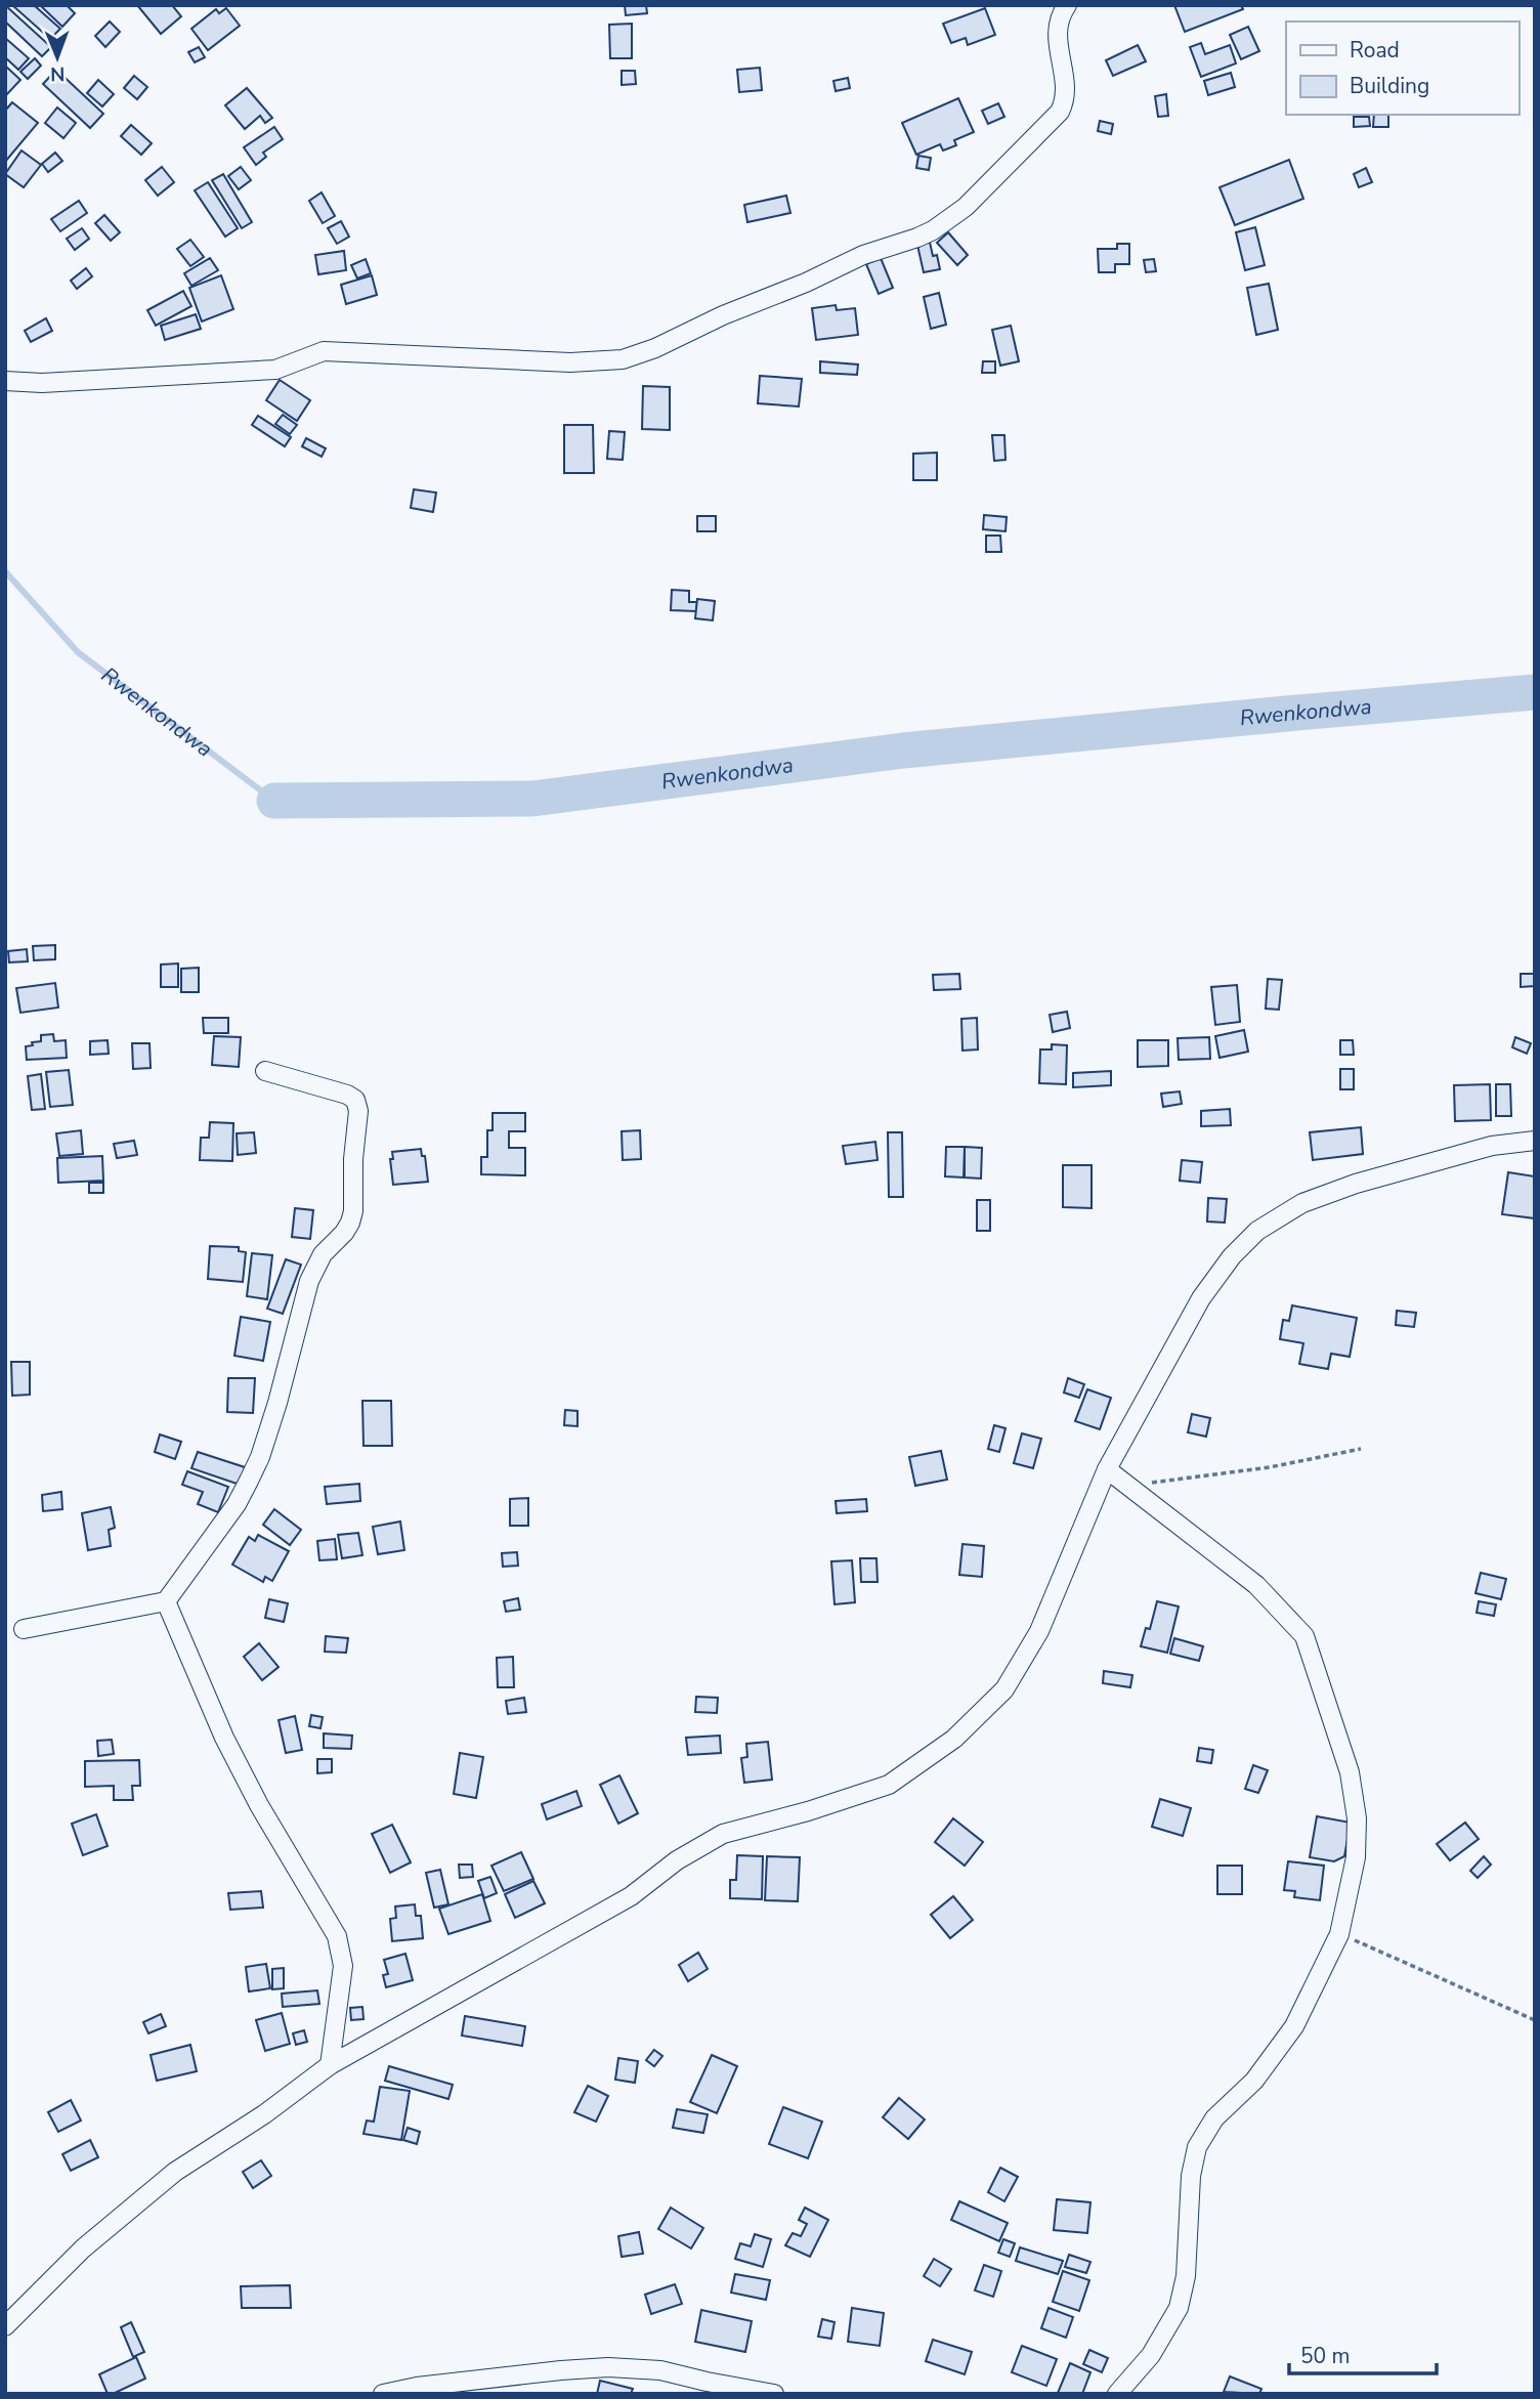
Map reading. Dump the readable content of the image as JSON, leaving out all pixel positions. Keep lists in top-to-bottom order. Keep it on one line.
{"water":["Rwenkondwa"],"legend":["Road","Building"],"scale_bar":"50 m","north":"bottom"}
